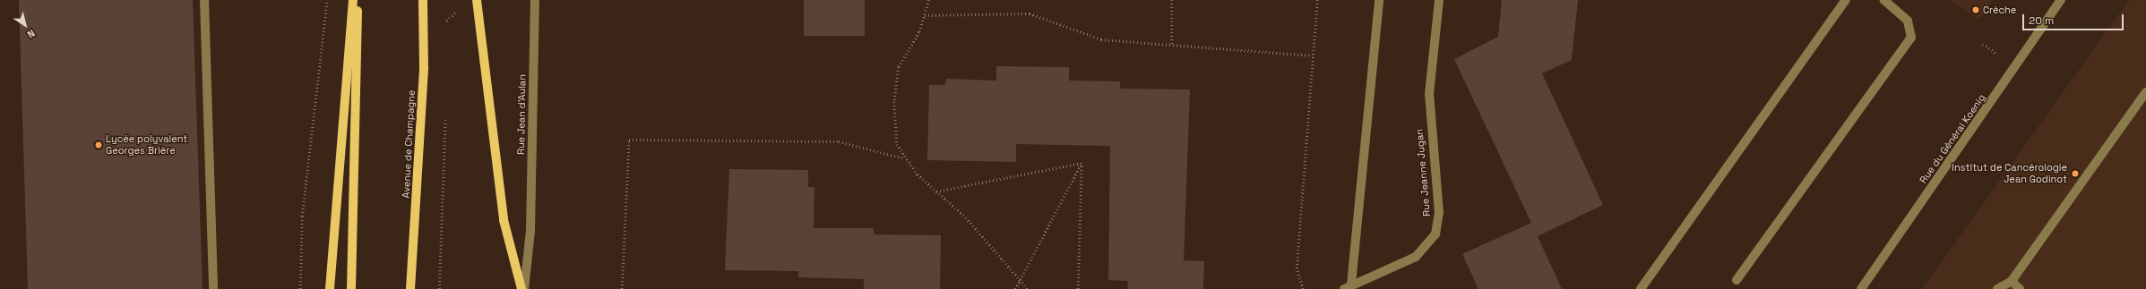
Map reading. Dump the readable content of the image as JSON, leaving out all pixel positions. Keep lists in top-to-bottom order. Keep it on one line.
{"streets":{"main road":["Avenue de Champagne"],"street":["Rue Jean d'Aulan","Rue du Général Koenig","Rue Jeanne Jugan"]},"places":["Crèche","Lycée polyvalent Georges Brière","Institut de Cancérologie Jean Godinot"],"scale_bar":"20 m","north":"bottom right"}
